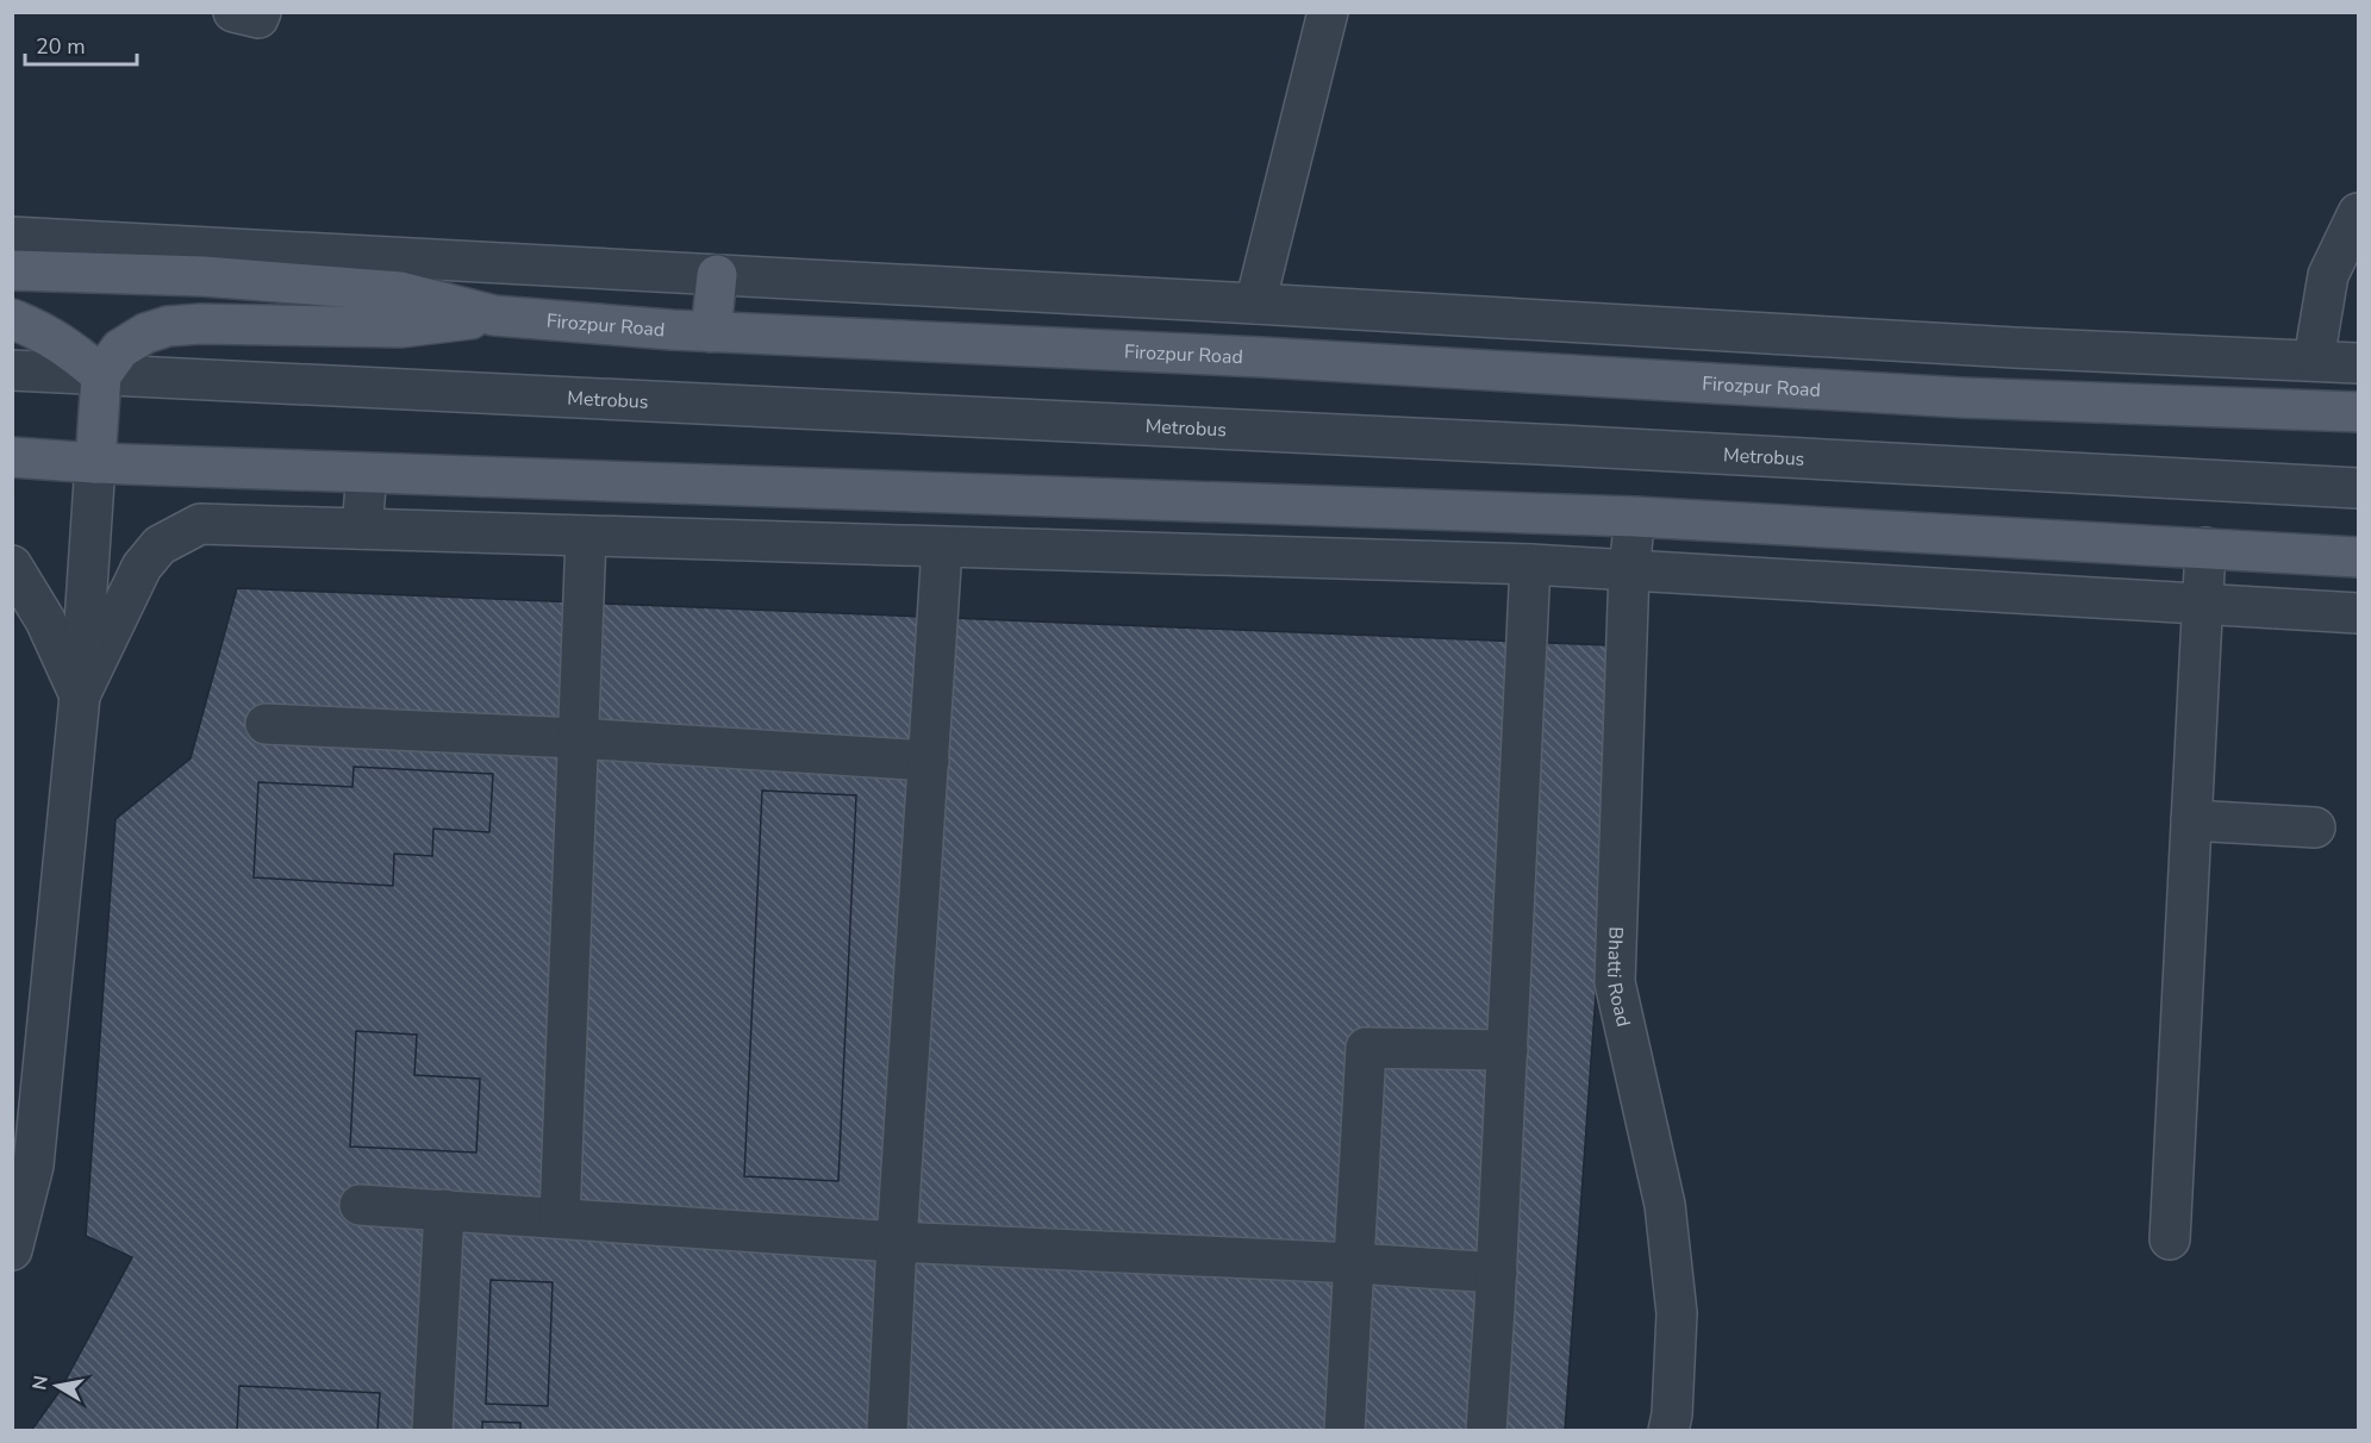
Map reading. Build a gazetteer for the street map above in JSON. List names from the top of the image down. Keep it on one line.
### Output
{"streets":{"main road":["Firozpur Road"],"street":["Metrobus","Bhatti Road"]},"scale_bar":"20 m","north":"left"}
